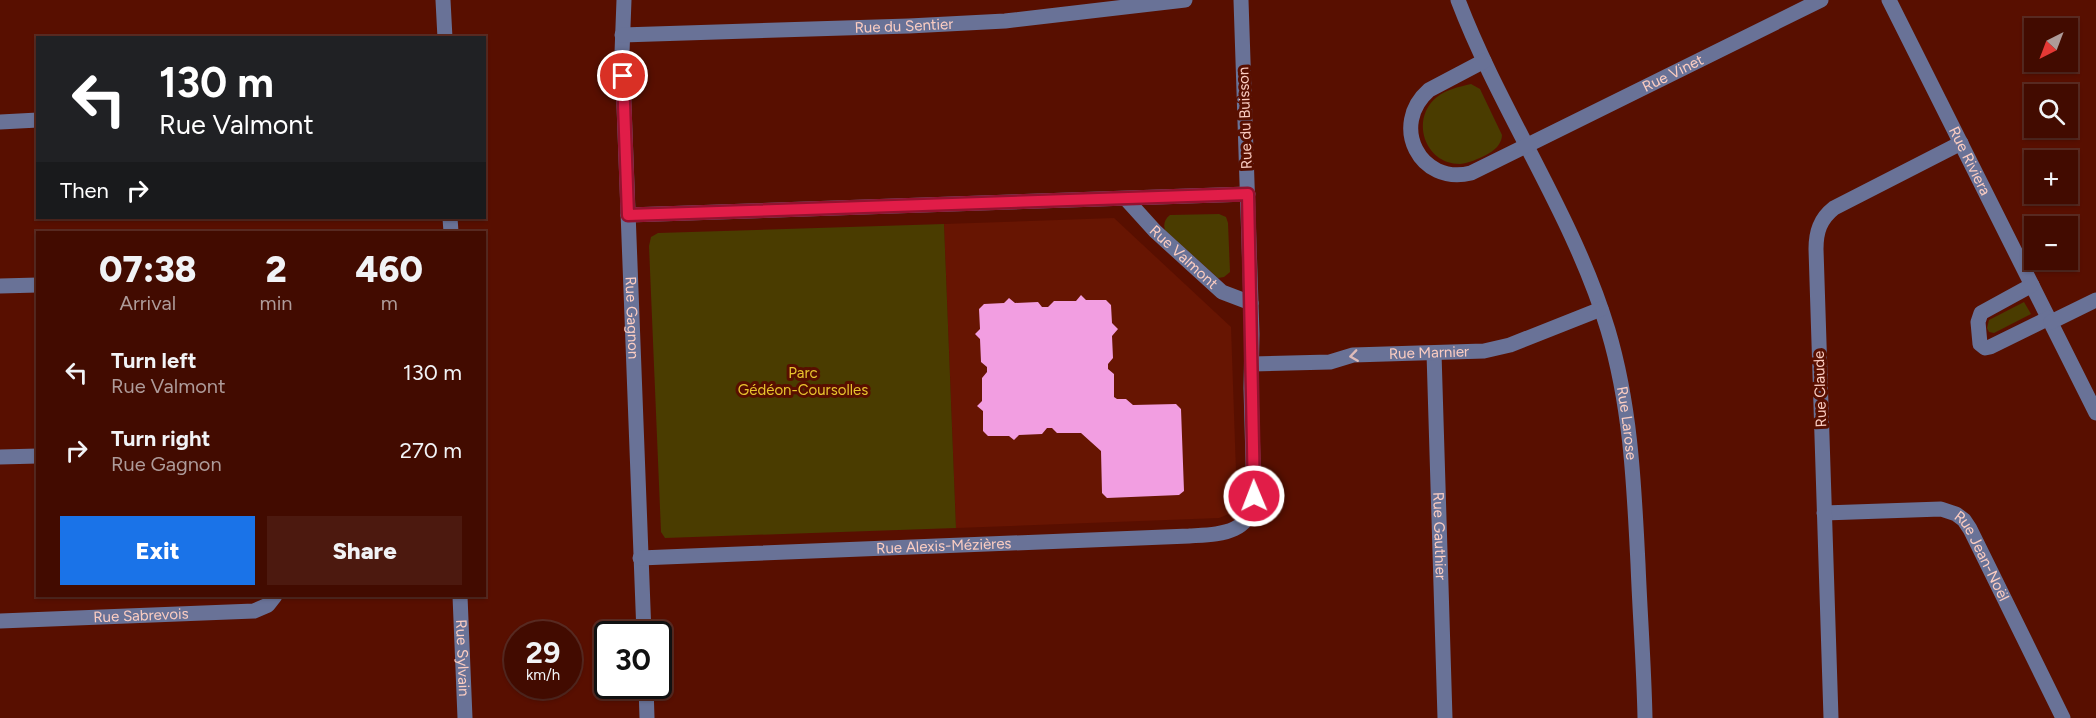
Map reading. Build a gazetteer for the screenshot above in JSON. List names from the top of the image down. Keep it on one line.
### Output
{"streets":{"street":["Rue du Sentier","Rue Vinet","Rue du Buisson","Rue Riviera","Rue Valmont","Rue Gagnon","Rue Marnier","Rue Claude","Rue Larose","Rue Gauthier","Rue Alexis-Mézières","Rue Jean-Noël","Rue Sabrevois","Rue Sylvain"]},"crossings":[["Rue du Sentier","Rue Gagnon"],["Rue Vinet","Rue Larose"],["Rue du Buisson","Rue Valmont"],["Rue du Buisson","Rue Marnier"],["Rue du Buisson","Rue Alexis-Mézières"],["Rue Riviera","Rue Claude"],["Rue Gagnon","Rue Alexis-Mézières"],["Rue Marnier","Rue Larose"],["Rue Marnier","Rue Gauthier"],["Rue Claude","Rue Jean-Noël"]],"one_way":["Rue Marnier"],"parks":["Parc Gédéon-Coursolles"],"north":"bottom left","page":{"map_buttons":["+","−"],"turn":["130 m","Rue Valmont"],"then":"Then","eta":["07:38","Arrival","2","min","460","m"],"list":[{"name":"Turn left","note":"Rue Valmont","value":"130 m"},{"name":"Turn right","note":"Rue Gagnon","value":"270 m"}],"buttons":["Exit","Share"],"speed":"29 km/h","limit":"30"}}
